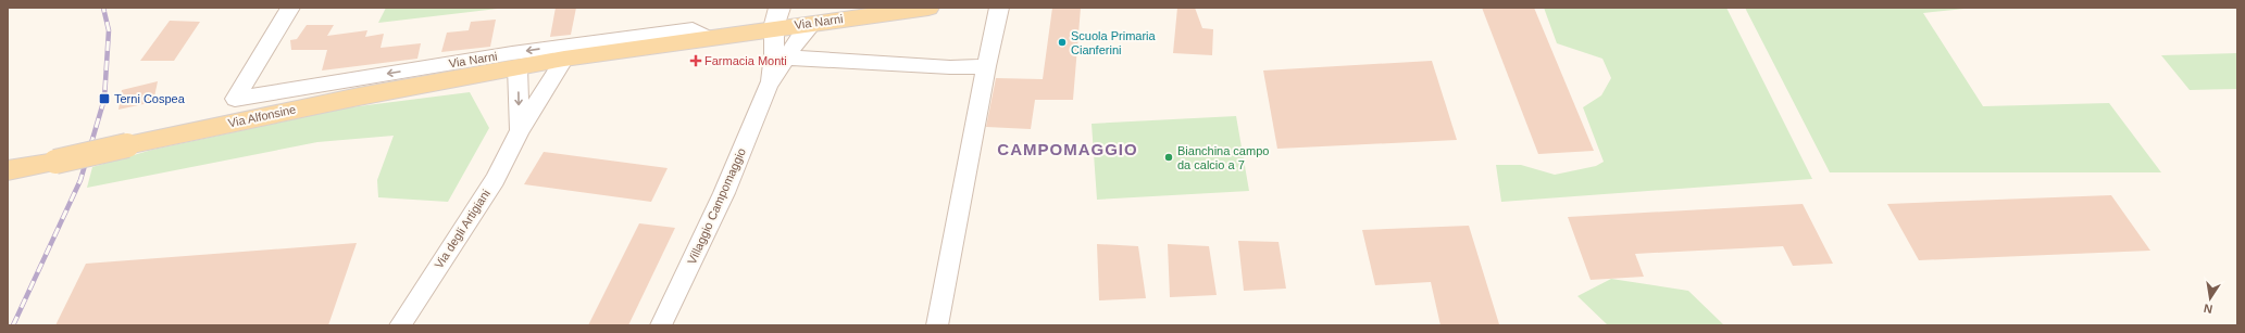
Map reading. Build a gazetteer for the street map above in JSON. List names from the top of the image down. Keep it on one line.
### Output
{"streets":{"main road":["Via Narni","Via Alfonsine"],"street":["Villaggio Campomaggio","Via degli Artigiani"]},"crossings":[["Via Narni","Via Alfonsine"],["Via Narni","Villaggio Campomaggio"],["Via Narni","Via degli Artigiani"],["Via Alfonsine","Via degli Artigiani"]],"districts":["CAMPOMAGGIO"],"places":{"other":["Scuola Primaria Cianferini","Bianchina campo da calcio a 7"],"health":["Farmacia Monti"],"transit":["Terni Cospea"]},"north":"bottom"}
